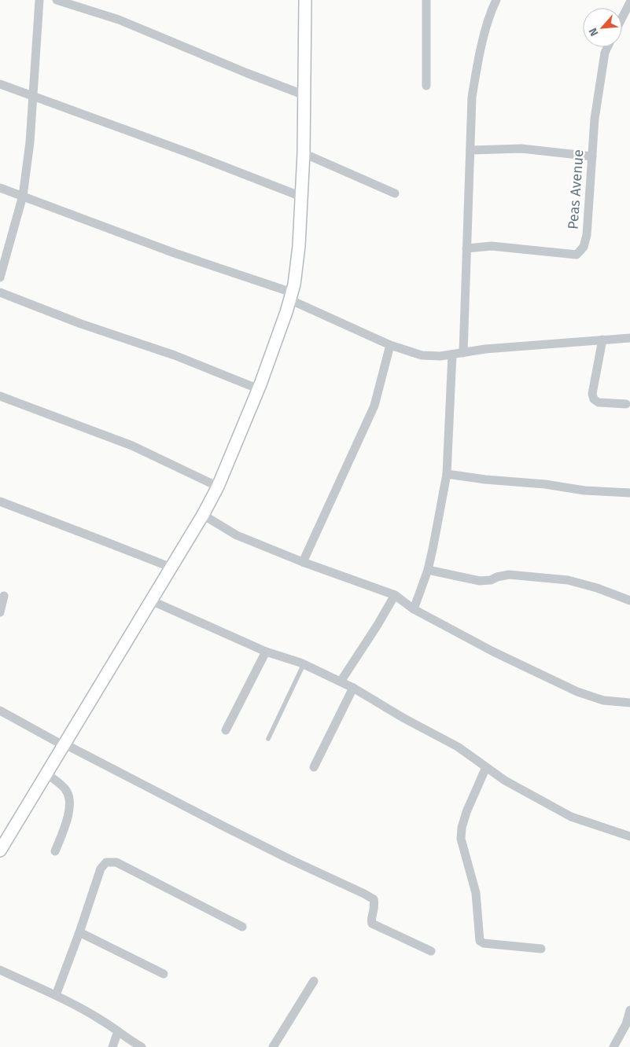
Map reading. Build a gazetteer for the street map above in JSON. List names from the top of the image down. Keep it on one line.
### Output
{"streets":{"street":["Peas Avenue"]},"north":"bottom left"}
